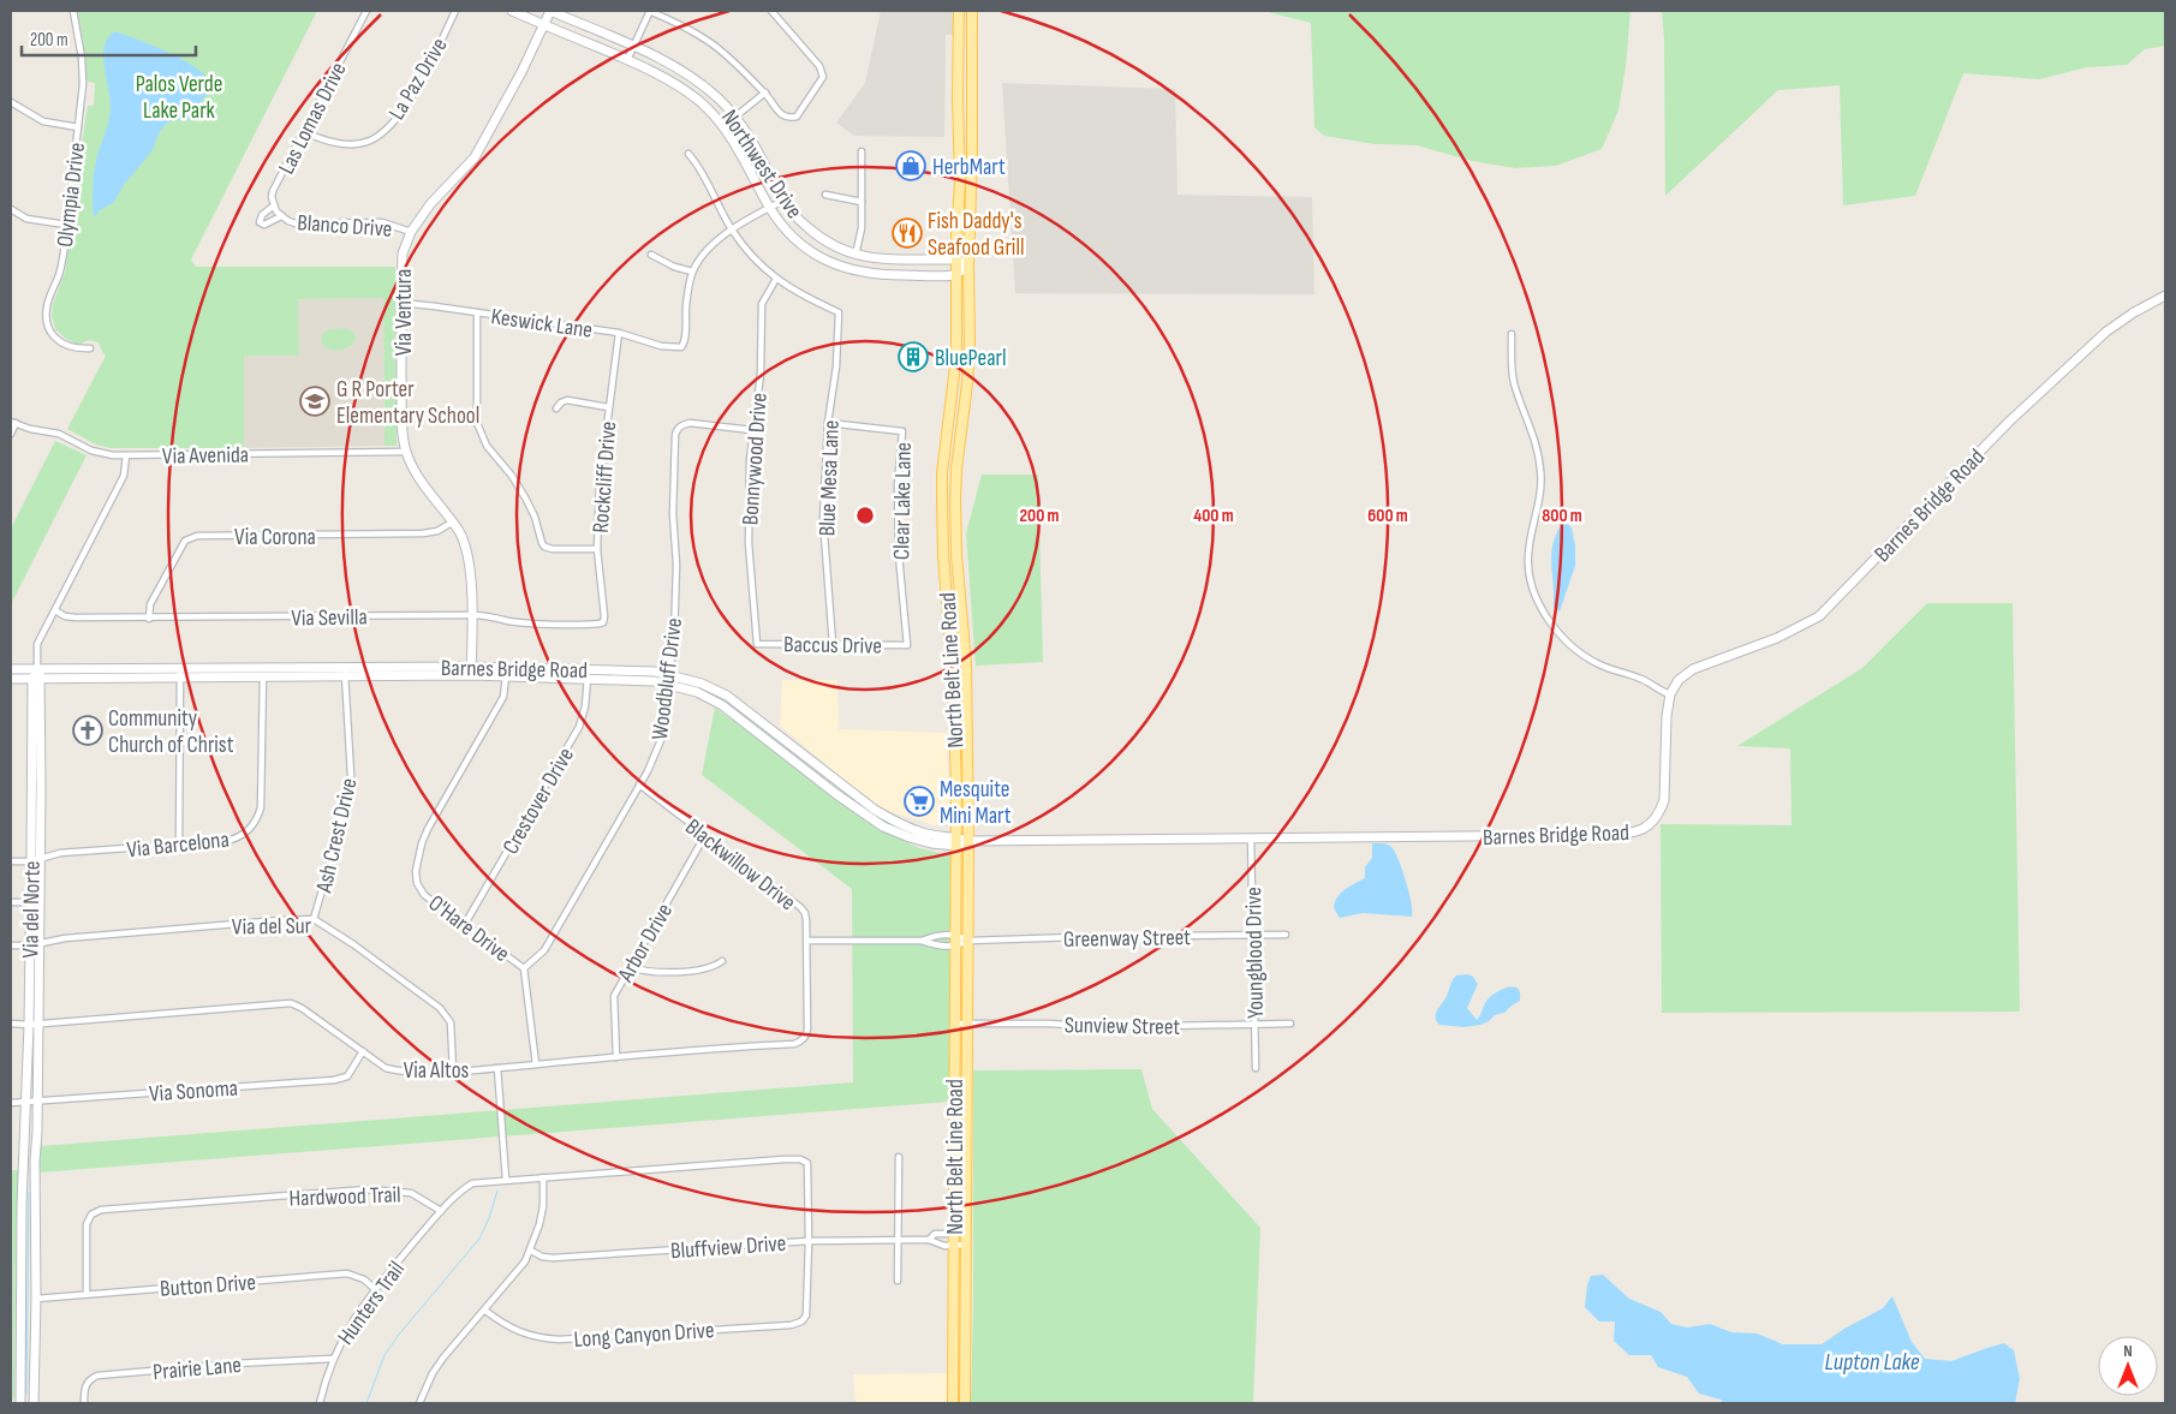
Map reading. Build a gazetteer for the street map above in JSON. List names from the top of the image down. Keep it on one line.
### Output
{"streets":{"main road":["North Belt Line Road"],"street":["La Paz Drive","Las Lomas Drive","Northwest Drive","Olympia Drive","Blanco Drive","Via Ventura","Keswick Lane","Via Avenida","Bonnywood Drive","Rockcliff Drive","Blue Mesa Lane","Clear Lake Lane","Barnes Bridge Road","Via Corona","Via Sevilla","Baccus Drive","Woodbluff Drive","Crestover Drive","Ash Crest Drive","Via Barcelona","Blackwillow Drive","Via del Norte","Via del Sur","O'Hare Drive","Greenway Street","Arbor Drive","Youngblood Drive","Sunview Street","Via Altos","Via Sonoma","Hardwood Trail","Bluffview Drive","Button Drive","Hunters Trail","Long Canyon Drive","Prairie Lane"]},"crossings":[["La Paz Drive","Las Lomas Drive"],["Las Lomas Drive","Blanco Drive"],["Northwest Drive","Via Ventura"],["Northwest Drive","North Belt Line Road"],["Blanco Drive","Via Ventura"],["Via Ventura","Keswick Lane"],["Via Ventura","Via Avenida"],["Via Ventura","Barnes Bridge Road"],["Via Ventura","Via Corona"],["Via Ventura","Via Sevilla"],["Keswick Lane","Rockcliff Drive"],["Via Avenida","Via del Norte"],["Bonnywood Drive","Blue Mesa Lane"],["Bonnywood Drive","Baccus Drive"],["Bonnywood Drive","Woodbluff Drive"],["Rockcliff Drive","Via Sevilla"],["Blue Mesa Lane","Clear Lake Lane"],["Blue Mesa Lane","Baccus Drive"],["Clear Lake Lane","Baccus Drive"],["Barnes Bridge Road","North Belt Line Road"],["Barnes Bridge Road","Woodbluff Drive"],["Barnes Bridge Road","Crestover Drive"],["Barnes Bridge Road","Ash Crest Drive"],["Barnes Bridge Road","Via Barcelona"],["Barnes Bridge Road","Via del Norte"],["Barnes Bridge Road","O'Hare Drive"],["Barnes Bridge Road","Youngblood Drive"],["Via Corona","Via Sevilla"],["Via Sevilla","Via del Norte"],["North Belt Line Road","Greenway Street"],["North Belt Line Road","Sunview Street"],["North Belt Line Road","Bluffview Drive"],["Woodbluff Drive","Blackwillow Drive"],["Woodbluff Drive","O'Hare Drive"],["Crestover Drive","O'Hare Drive"],["Ash Crest Drive","Via del Sur"],["Via Barcelona","Via del Norte"],["Blackwillow Drive","Arbor Drive"],["Blackwillow Drive","Via Altos"],["Via del Norte","Via del Sur"],["Via del Norte","Via Altos"],["Via del Norte","Via Sonoma"],["Via del Norte","Button Drive"],["Via del Sur","Via Altos"],["O'Hare Drive","Via Altos"],["Greenway Street","Youngblood Drive"],["Arbor Drive","Via Altos"],["Youngblood Drive","Sunview Street"],["Via Altos","Via Sonoma"],["Hardwood Trail","Button Drive"],["Hardwood Trail","Hunters Trail"],["Bluffview Drive","Long Canyon Drive"],["Button Drive","Hunters Trail"],["Hunters Trail","Prairie Lane"]],"water":["Lupton Lake"],"parks":["Palos Verde Lake Park"],"places":{"shop":["HerbMart"],"restaurant":["Fish Daddy's Seafood Grill"],"building":["BluePearl"],"school or university":["G R Porter Elementary School"],"church":["Community Church of Christ"],"supermarket":["Mesquite Mini Mart"]},"scale_bar":"200 m","north":"top","rings":["200 m","400 m","600 m","800 m"]}
